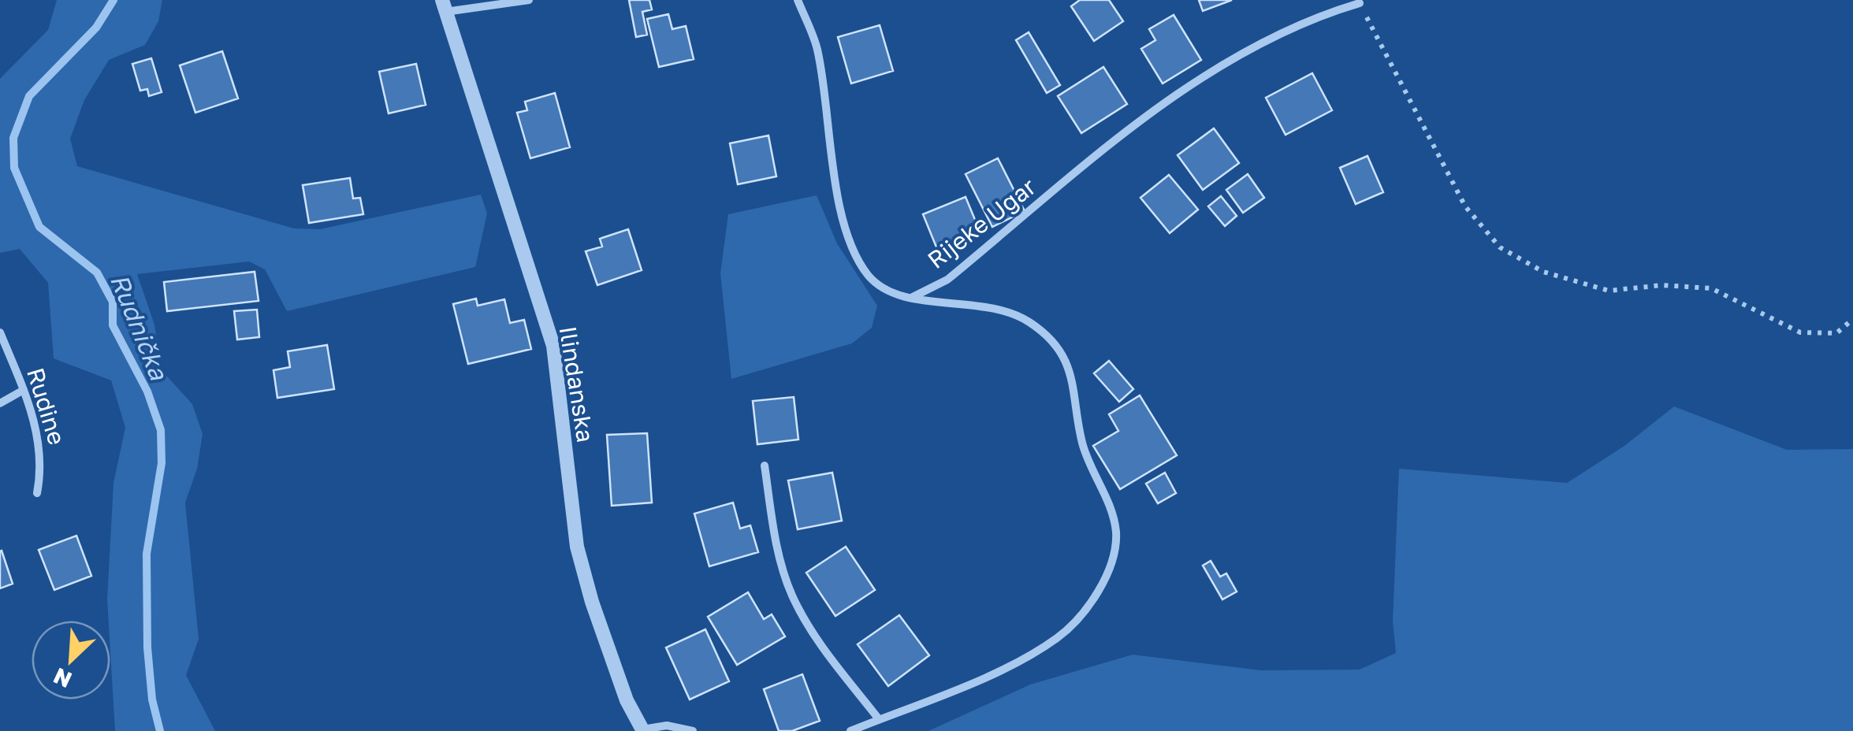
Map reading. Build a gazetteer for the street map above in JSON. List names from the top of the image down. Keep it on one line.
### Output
{"streets":{"street":["Rijeke Ugar","Ilindanska","Rudine"]},"water":["Rudnička"],"north":"bottom left"}
